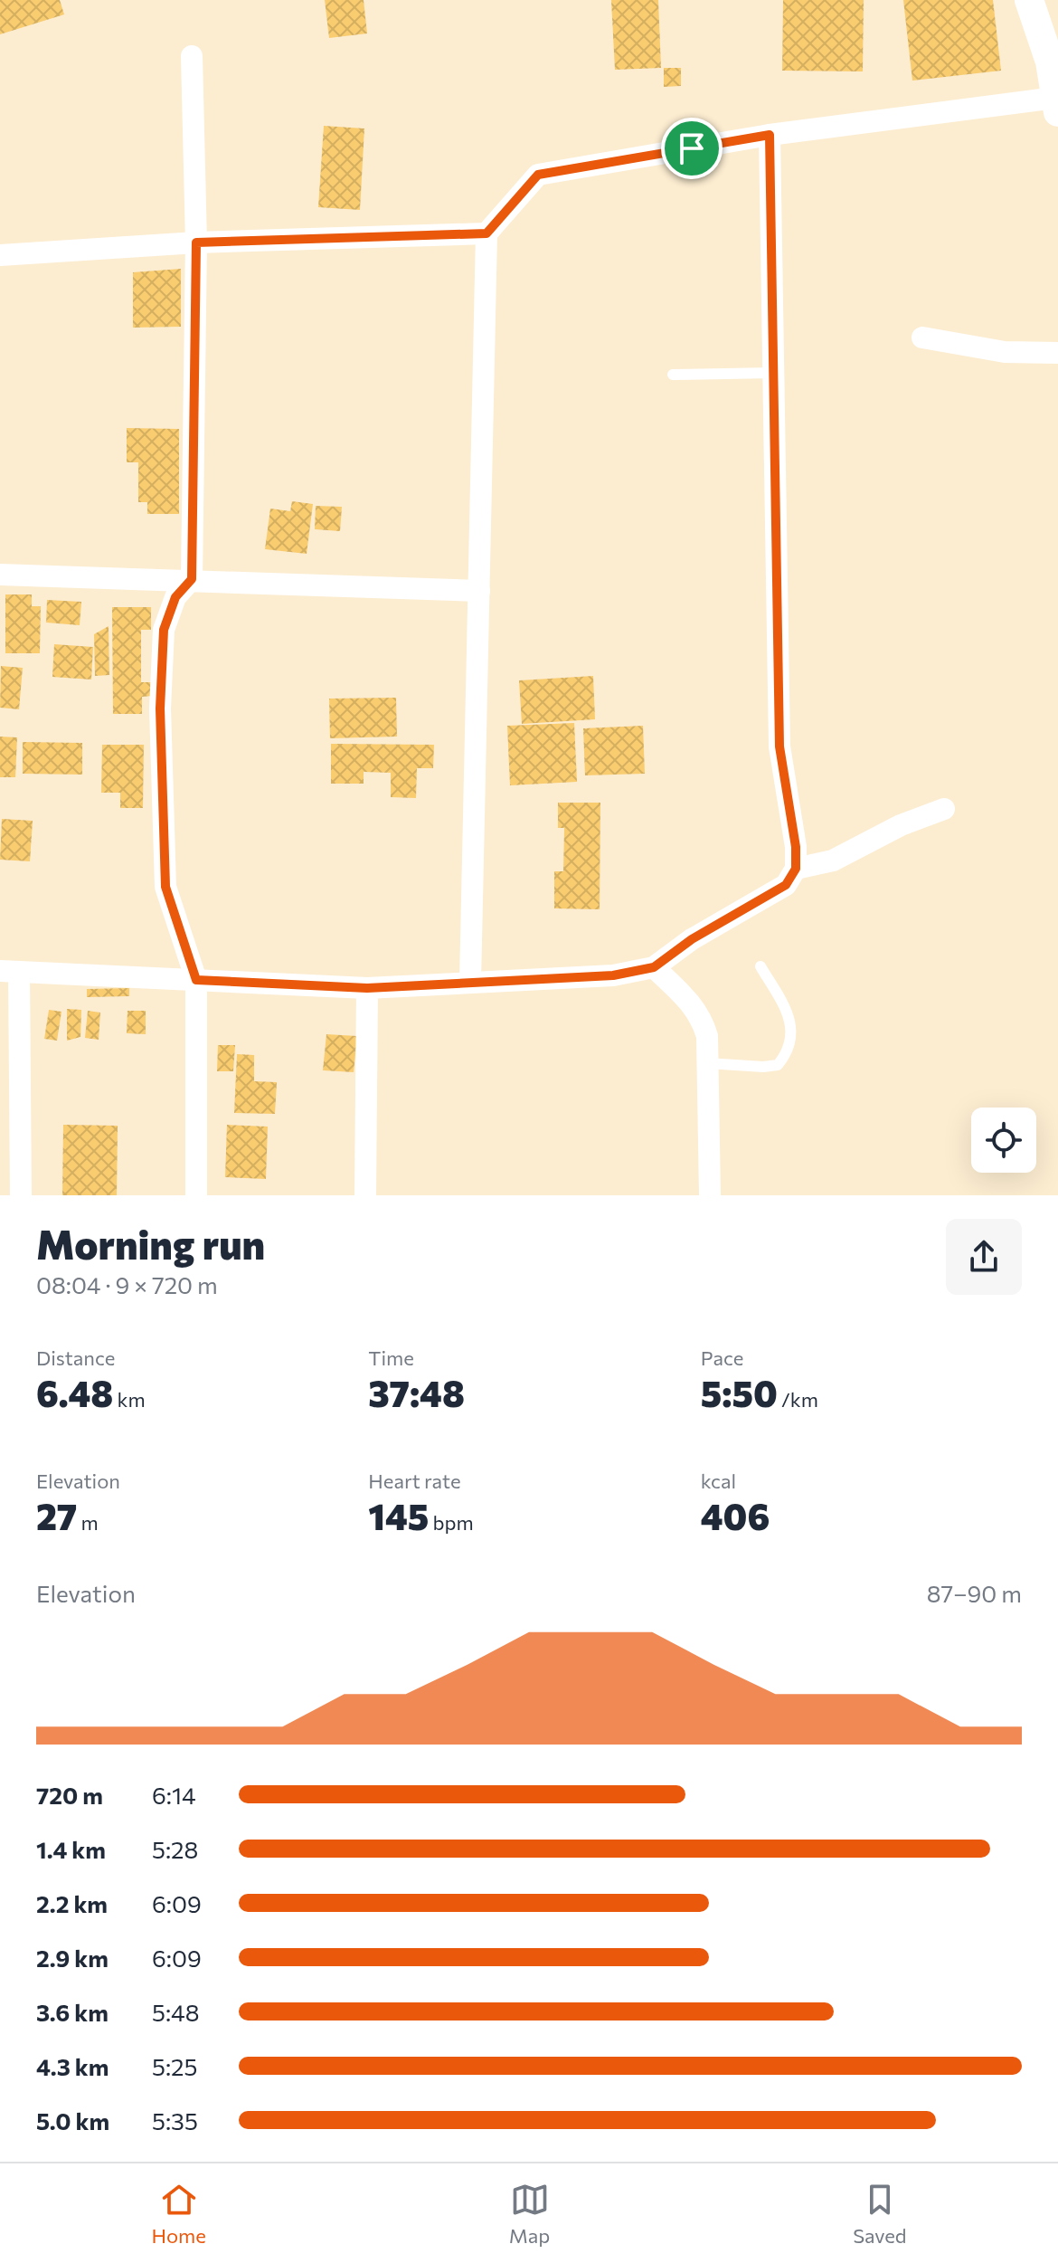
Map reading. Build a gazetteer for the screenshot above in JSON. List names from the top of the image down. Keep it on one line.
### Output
{"page":{"heading":["Morning run","08:04 · 9 × 720 m"],"stats":[["Distance","6.48 km"],["Time","37:48"],["Pace","5:50 /km"],["Elevation","27 m"],["Heart rate","145 bpm"],["kcal","406"]],"chart":["Elevation","87–90 m"],"list":[{"name":"720 m","note":"6:14"},{"name":"1.4 km","note":"5:28"},{"name":"2.2 km","note":"6:09"},{"name":"2.9 km","note":"6:09"},{"name":"3.6 km","note":"5:48"},{"name":"4.3 km","note":"5:25"},{"name":"5.0 km","note":"5:35"}],"tabs":["Home","Map","Saved"]}}
